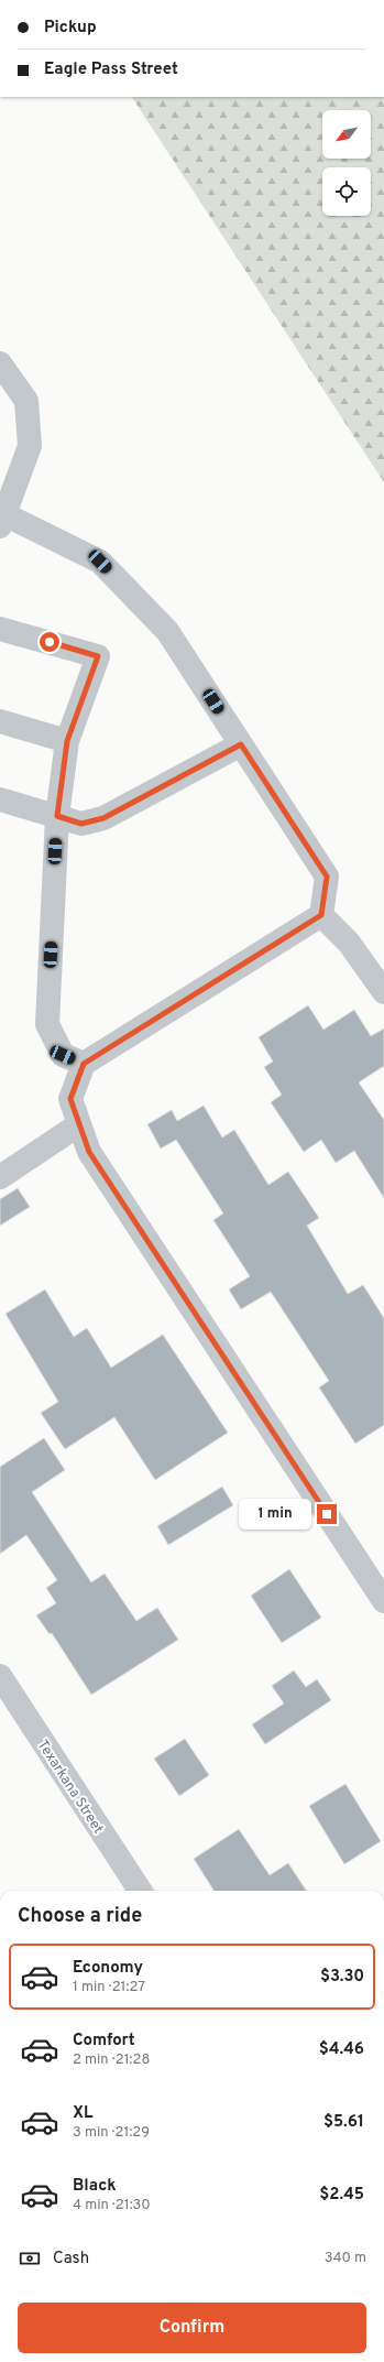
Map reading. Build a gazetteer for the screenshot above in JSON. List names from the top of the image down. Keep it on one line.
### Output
{"streets":{"street":["Texarkana Street"]},"north":"bottom left","page":{"banner":["Pickup","Eagle Pass Street"],"bubble":"1 min","heading":"Choose a ride","list":[{"name":"Economy","note":"1 min · 21:27","value":"$3.30"},{"name":"Comfort","note":"2 min · 21:28","value":"$4.46"},{"name":"XL","note":"3 min · 21:29","value":"$5.61"},{"name":"Black","note":"4 min · 21:30","value":"$2.45"}],"pay":["Cash","340 m"],"buttons":"Confirm"}}
